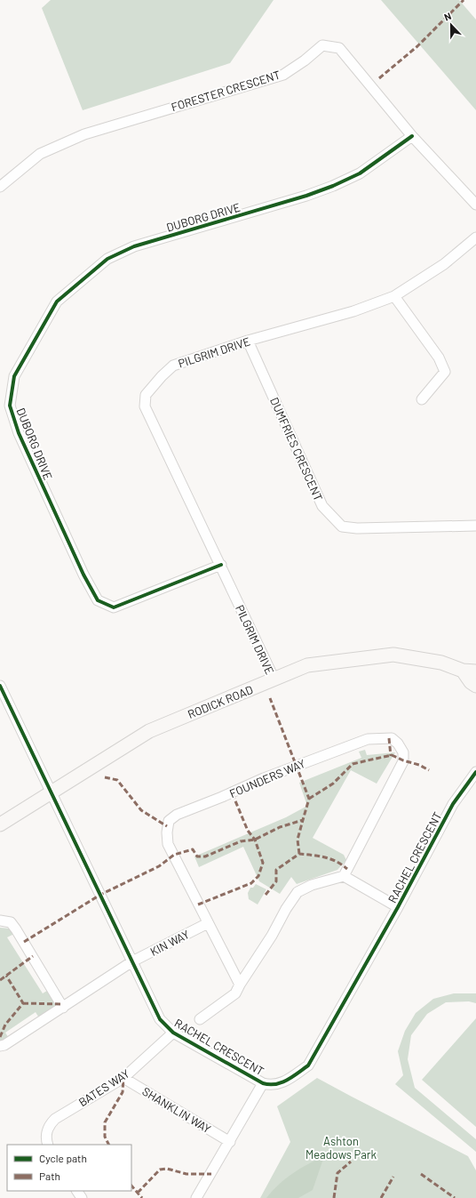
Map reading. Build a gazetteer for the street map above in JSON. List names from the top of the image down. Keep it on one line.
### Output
{"streets":{"main road":["RODICK ROAD"],"street":["FORESTER CRESCENT","DUBORG DRIVE","PILGRIM DRIVE","DUMFRIES CRESCENT","FOUNDERS WAY","RACHEL CRESCENT","KIN WAY","BATES WAY","SHANKLIN WAY"]},"crossings":[["FORESTER CRESCENT","DUBORG DRIVE"],["DUBORG DRIVE","PILGRIM DRIVE"],["PILGRIM DRIVE","DUMFRIES CRESCENT"],["PILGRIM DRIVE","RODICK ROAD"],["RODICK ROAD","RACHEL CRESCENT"],["FOUNDERS WAY","KIN WAY"],["RACHEL CRESCENT","KIN WAY"],["RACHEL CRESCENT","BATES WAY"],["BATES WAY","SHANKLIN WAY"]],"parks":["Ashton Meadows Park"],"legend":["Cycle path","Path"],"north":"top"}
